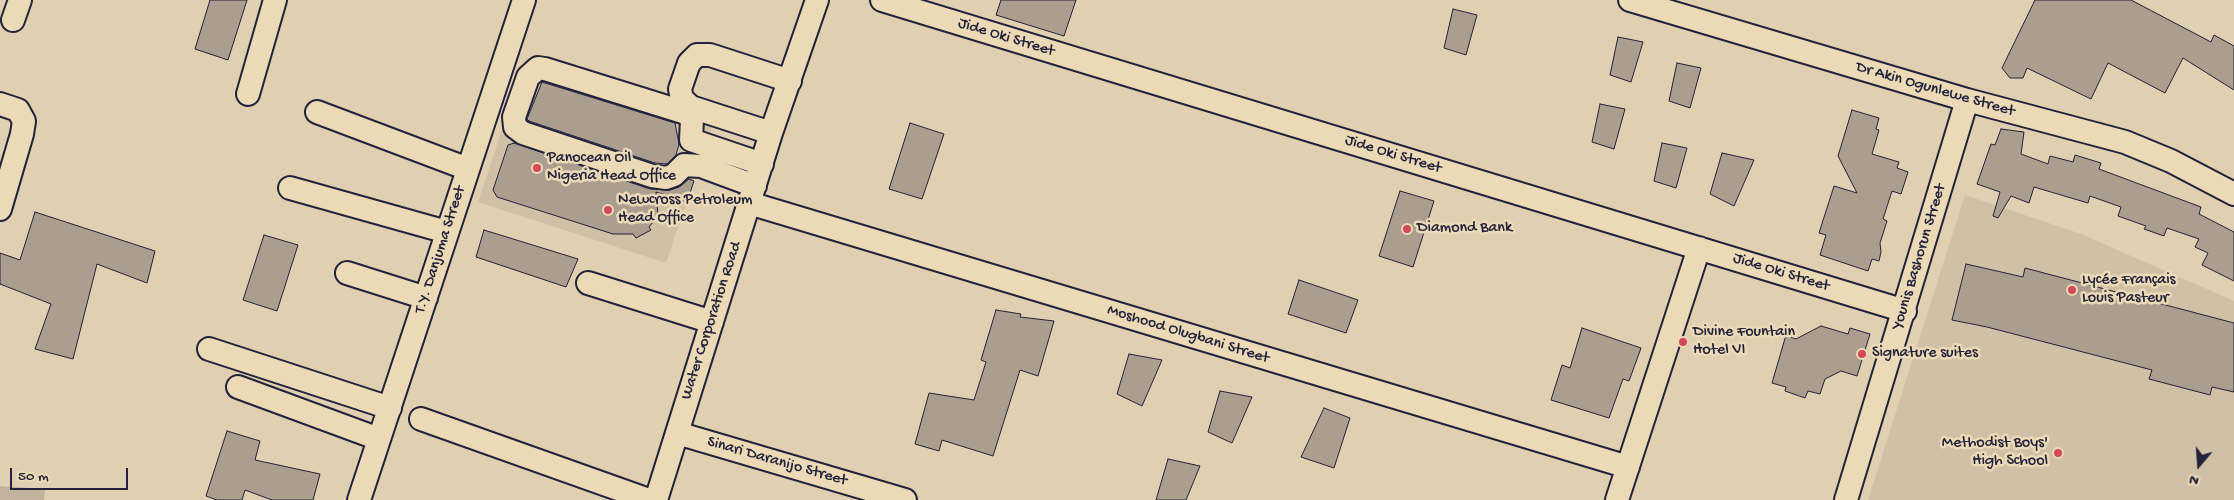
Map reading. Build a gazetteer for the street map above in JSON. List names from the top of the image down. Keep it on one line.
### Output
{"streets":{"street":["Jide Oki Street","Dr Akin Ogunlewe Street","T.Y. Danjuma Street","Younis Bashorun Street","Water Corporation Road","Moshood Olugbani Street","Sinari Daranijo Street"]},"crossings":[["Jide Oki Street","Younis Bashorun Street"],["Dr Akin Ogunlewe Street","Younis Bashorun Street"],["Water Corporation Road","Moshood Olugbani Street"],["Water Corporation Road","Sinari Daranijo Street"]],"places":["Panocean Oil Nigeria Head Office","Newcross Petroleum Head Office","Diamond Bank","Lycée Français Louis Pasteur","Divine Fountain Hotel VI","Signature suites","Methodist Boys' High School"],"scale_bar":"50 m","north":"bottom"}
